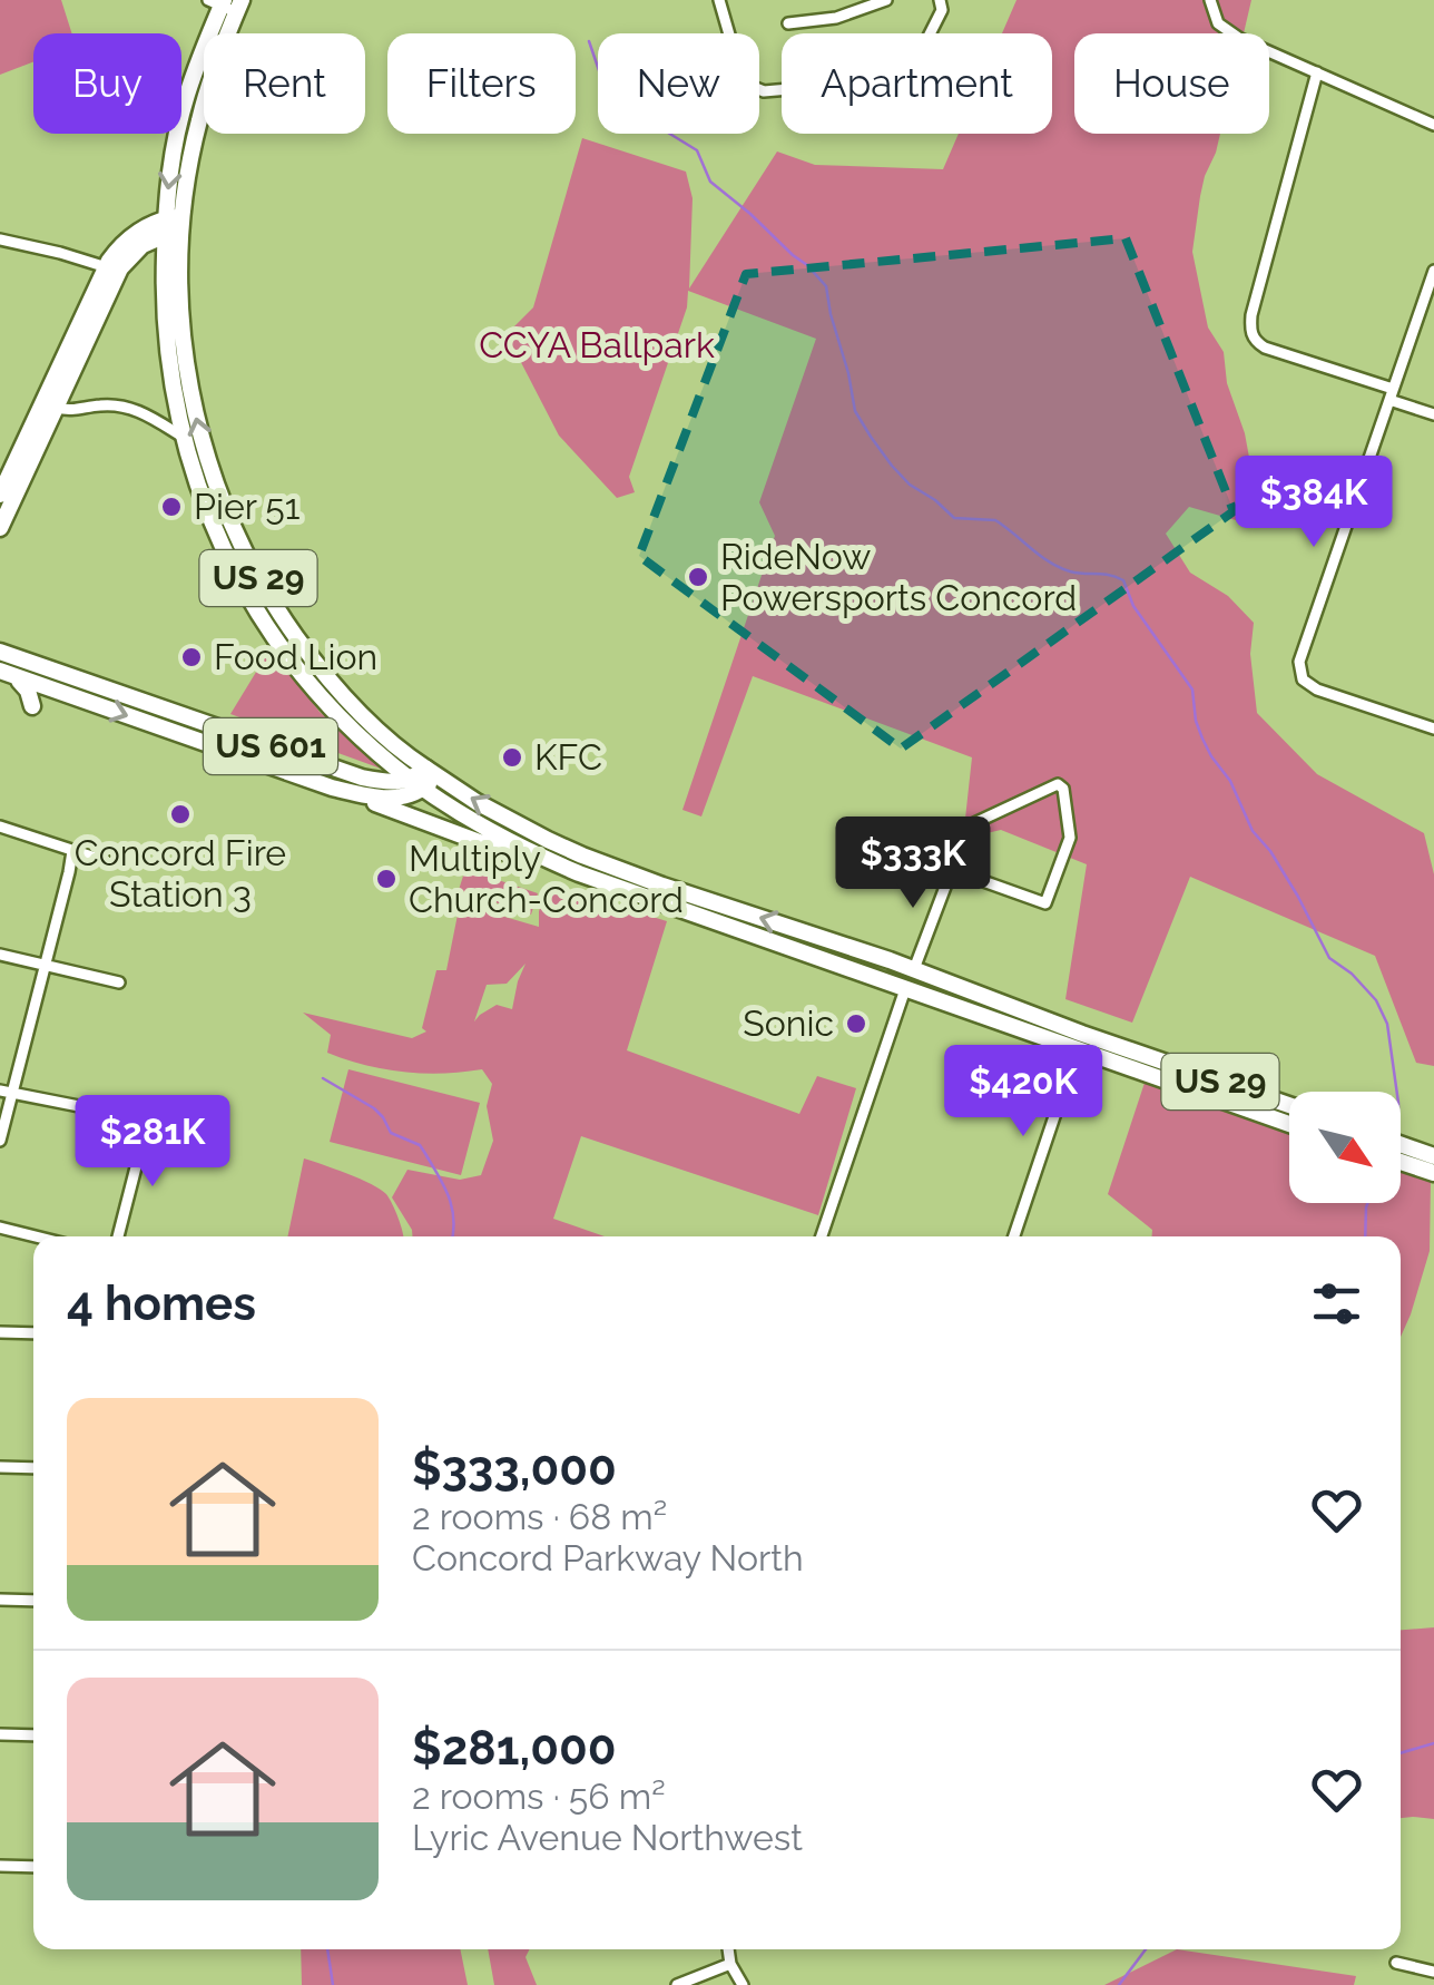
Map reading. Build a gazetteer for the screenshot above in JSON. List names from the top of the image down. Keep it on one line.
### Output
{"streets":{"main road":["US 29","US 601"]},"crossings":[["US 29","US 601"]],"parks":["CCYA Ballpark"],"places":["Pier 51","RideNow Powersports Concord","Food Lion","KFC","Concord Fire Station 3","Multiply Church-Concord","Sonic"],"north":"bottom right","page":{"chip":["Buy","Rent","Filters","New","Apartment","House"],"price":["$384K","$333K","$420K","$281K"],"heading":"4 homes","list":[{"name":"$333,000","note":"2 rooms · 68 m² · Concord Parkway North"},{"name":"$281,000","note":"2 rooms · 56 m² · Lyric Avenue Northwest"}]}}
